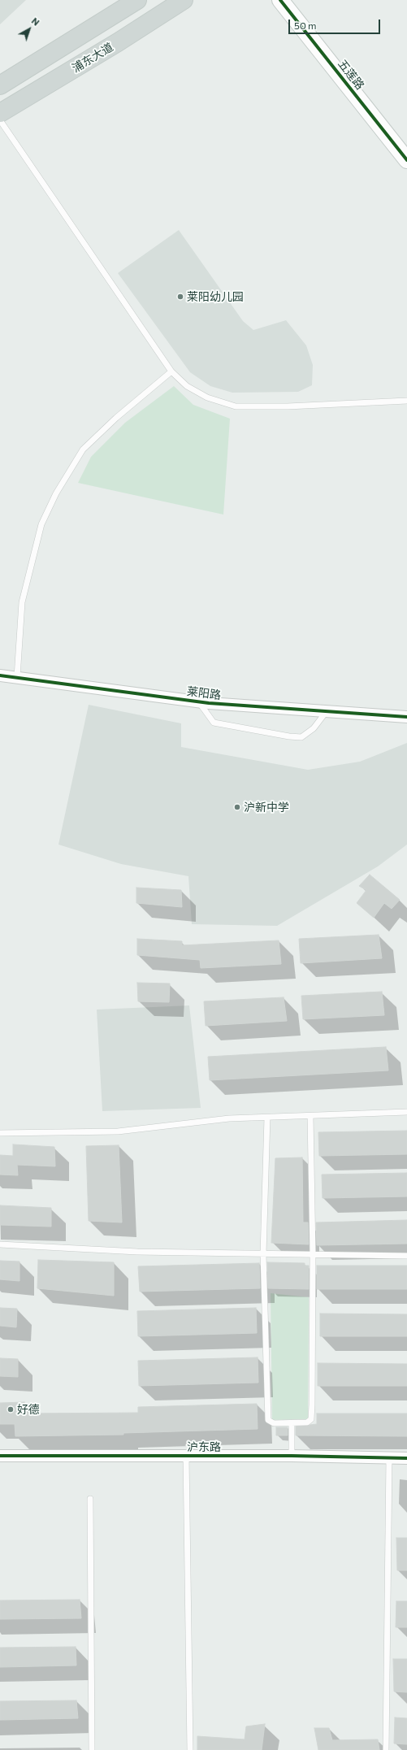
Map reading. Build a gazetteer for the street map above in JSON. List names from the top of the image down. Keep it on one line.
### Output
{"streets":{"main road":["浦东大道"],"street":["五莲路","莱阳路","沪东路"]},"places":["莱阳幼儿园","沪新中学","好德"],"scale_bar":"50 m","north":"top right"}
